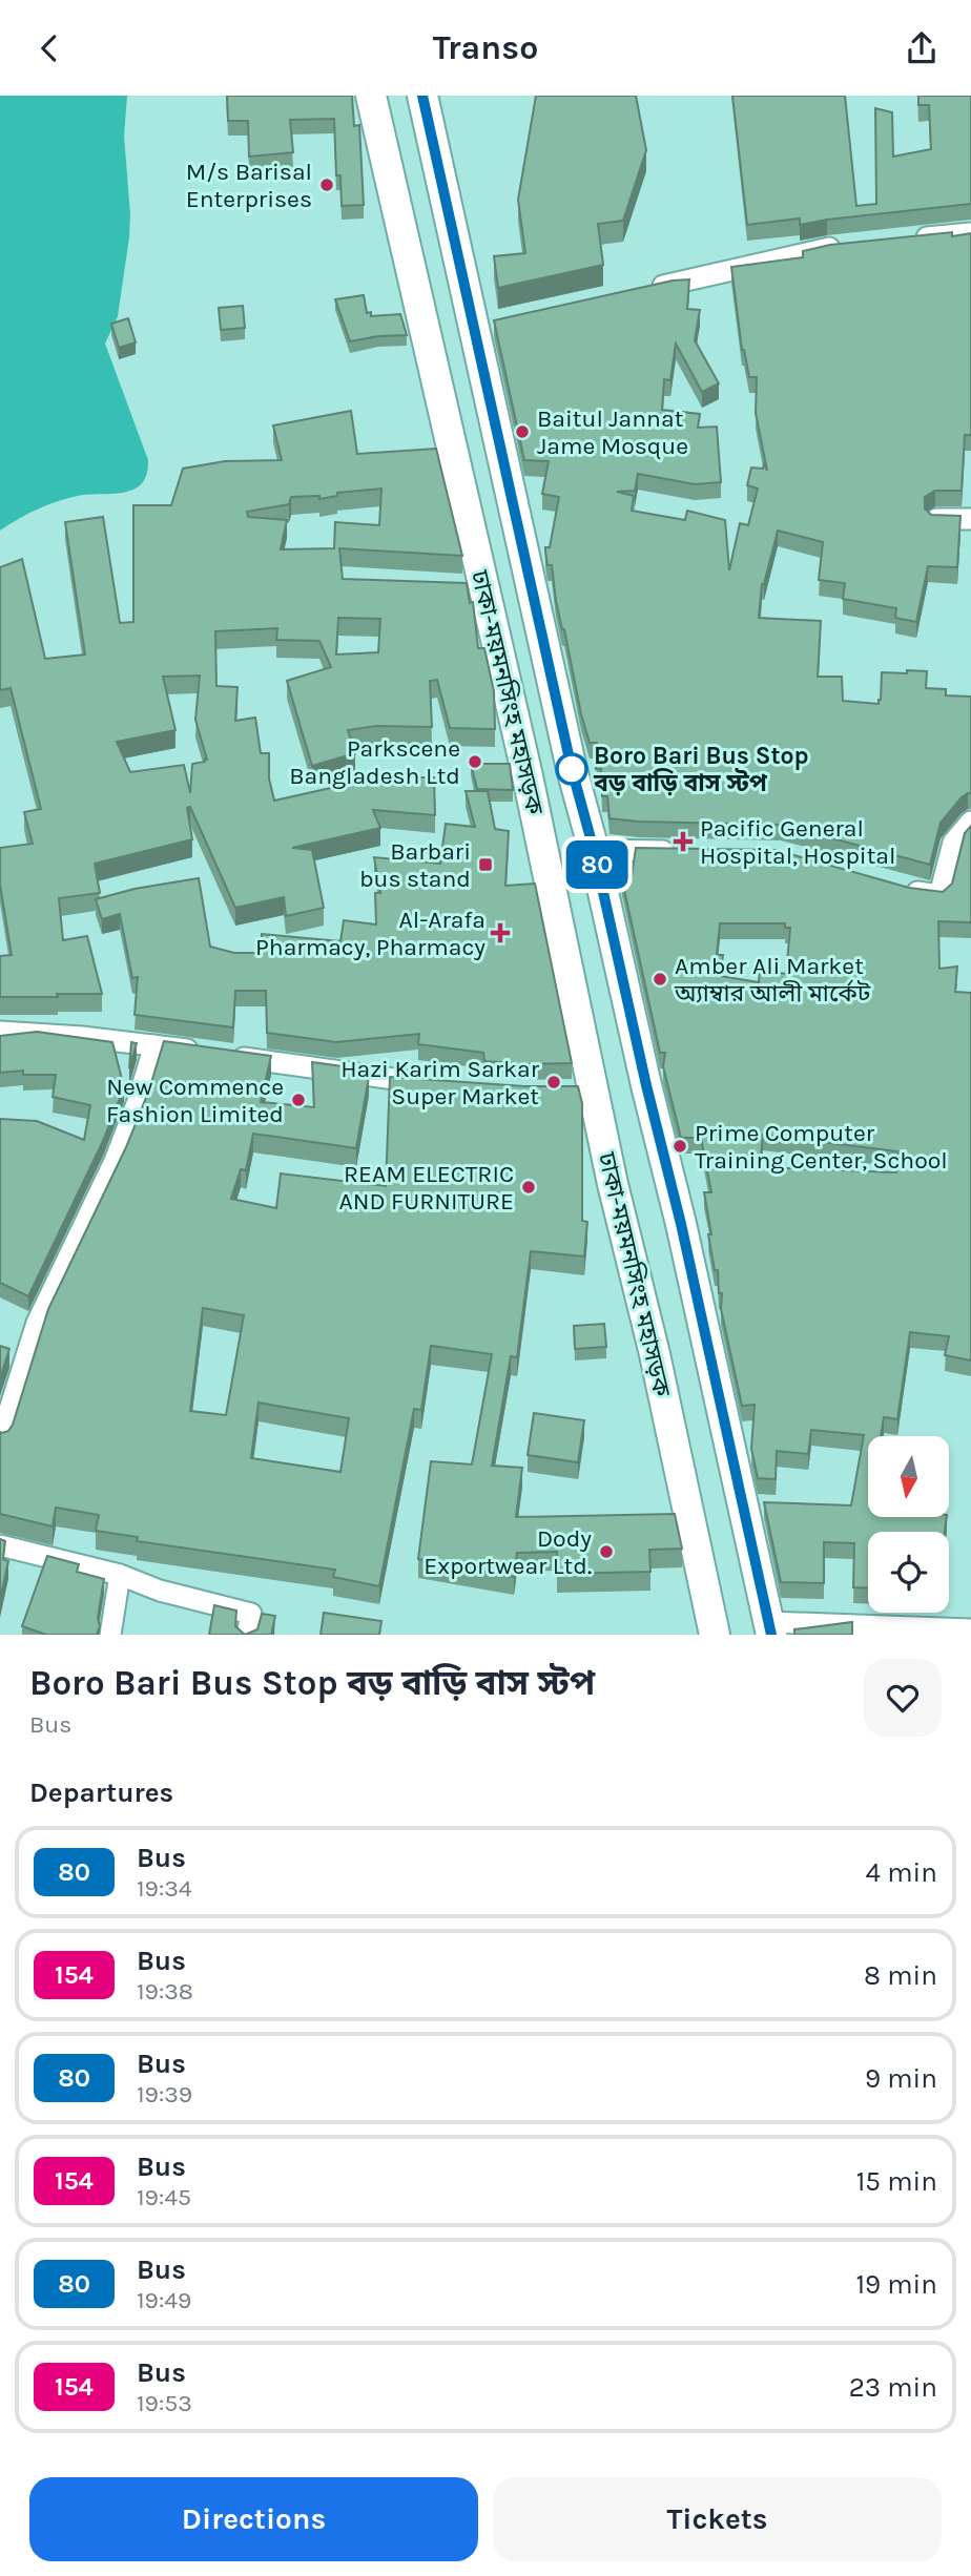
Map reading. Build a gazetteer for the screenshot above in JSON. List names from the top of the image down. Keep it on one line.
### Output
{"streets":{"highway":["ঢাকা-ময়মনসিংহ মহাসড়ক"]},"places":{"other":["M/s Barisal Enterprises","Baitul Jannat Jame Mosque","Parkscene Bangladesh Ltd","Boro Bari Bus Stop বড় বাড়ি বাস স্টপ","Amber Ali Market অ্যাম্বার আলী মার্কেট","Hazi Karim Sarkar Super Market","New Commence Fashion Limited","Prime Computer Training Center, School","REAM ELECTRIC AND FURNITURE","Dody Exportwear Ltd."],"health":["Pacific General Hospital, Hospital","Al-Arafa Pharmacy, Pharmacy"],"transit":["Barbari bus stand"]},"lines":["bus line 80"],"north":"bottom","page":{"header":"Transo","on_map":"80","heading":[["Boro Bari Bus Stop বড় বাড়ি বাস স্টপ","Bus"],"Departures"],"list":[{"mark":"80","name":"Bus","note":"19:34","value":"4 min"},{"mark":"154","name":"Bus","note":"19:38","value":"8 min"},{"mark":"80","name":"Bus","note":"19:39","value":"9 min"},{"mark":"154","name":"Bus","note":"19:45","value":"15 min"},{"mark":"80","name":"Bus","note":"19:49","value":"19 min"},{"mark":"154","name":"Bus","note":"19:53","value":"23 min"}],"buttons":["Directions","Tickets"]}}
